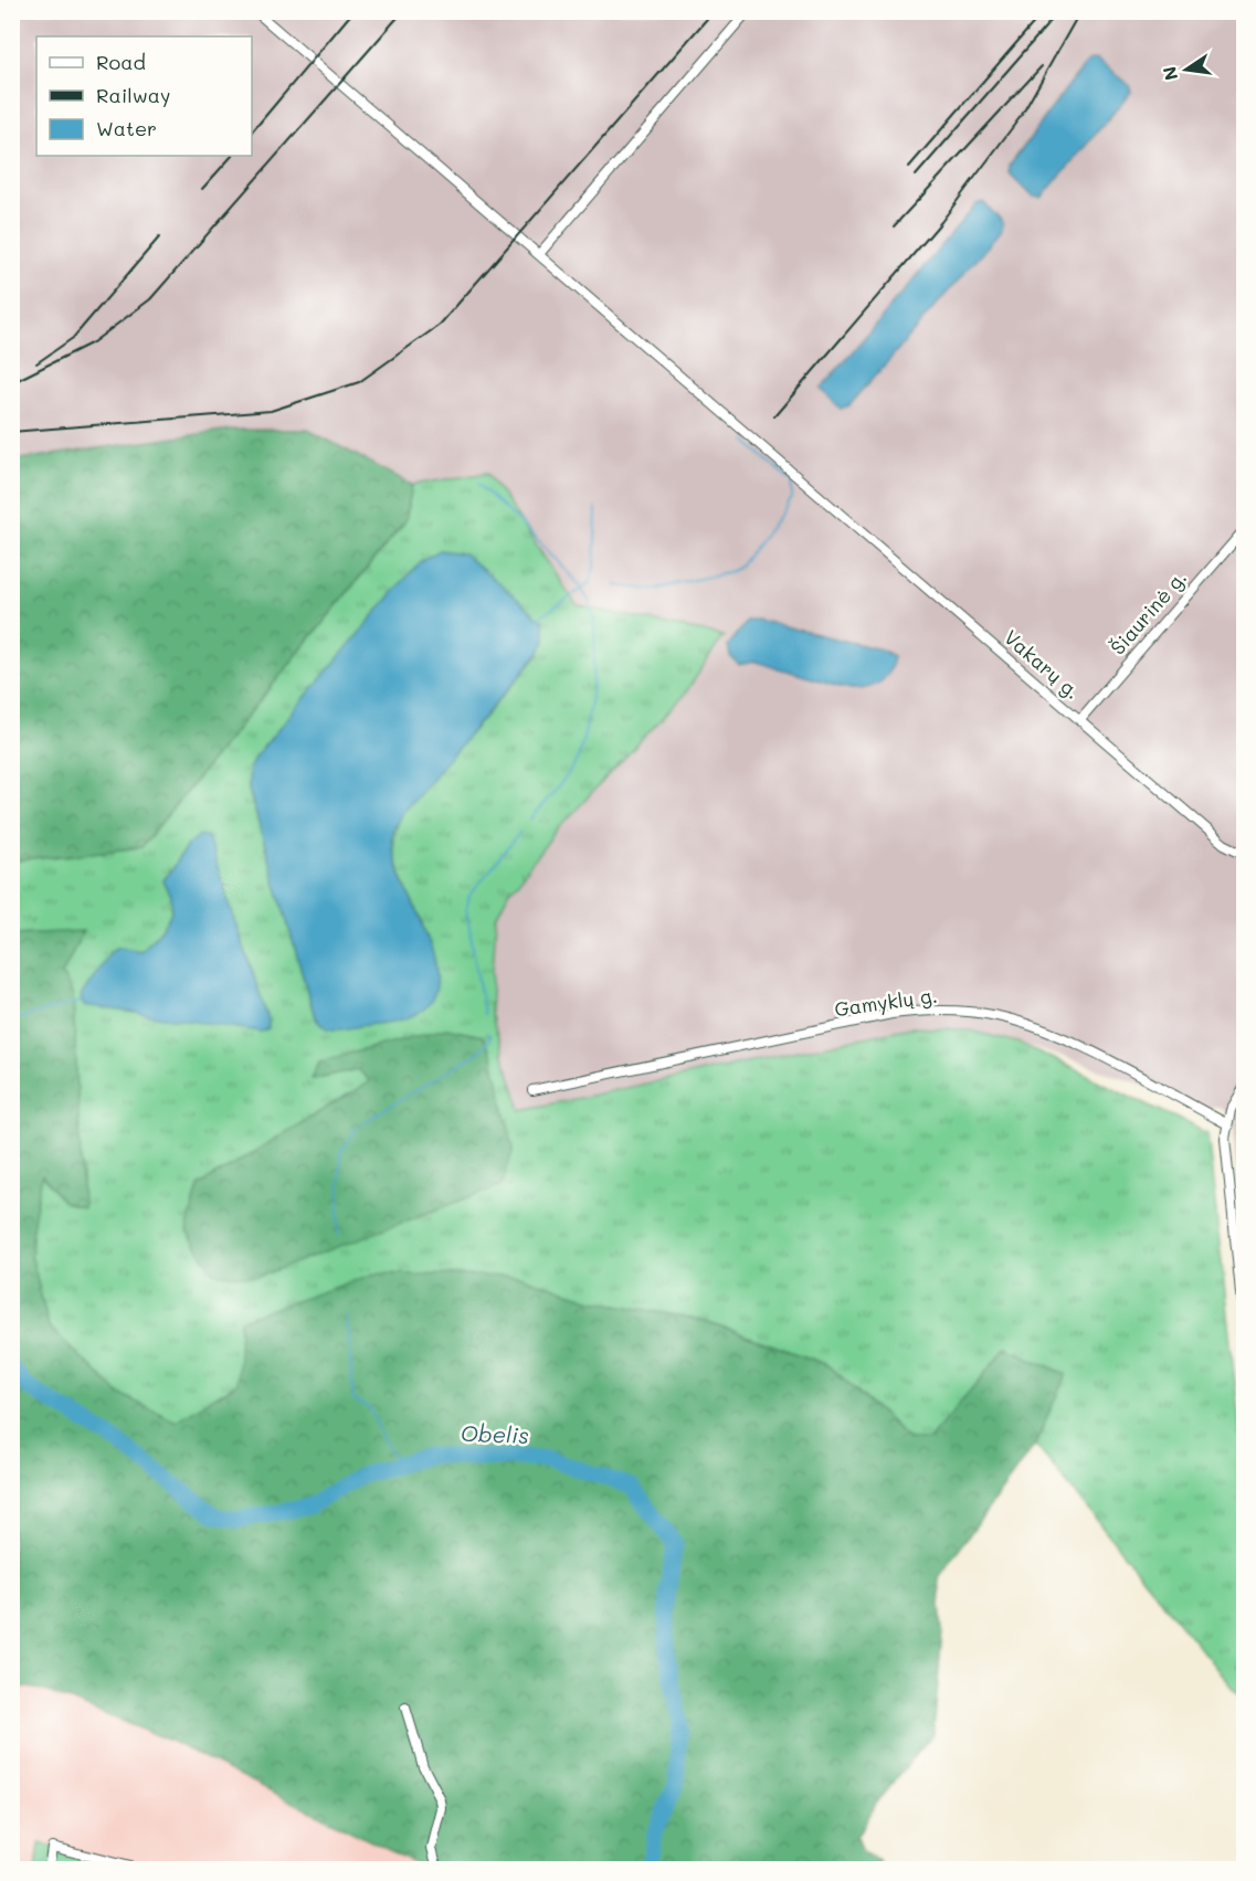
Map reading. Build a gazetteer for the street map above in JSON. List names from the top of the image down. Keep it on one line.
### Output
{"streets":{"street":["Šiaurinė g.","Vakarų g.","Gamyklų g."]},"crossings":[["Šiaurinė g.","Vakarų g."]],"water":["Obelis"],"legend":["Road","Railway","Water"],"north":"left"}
